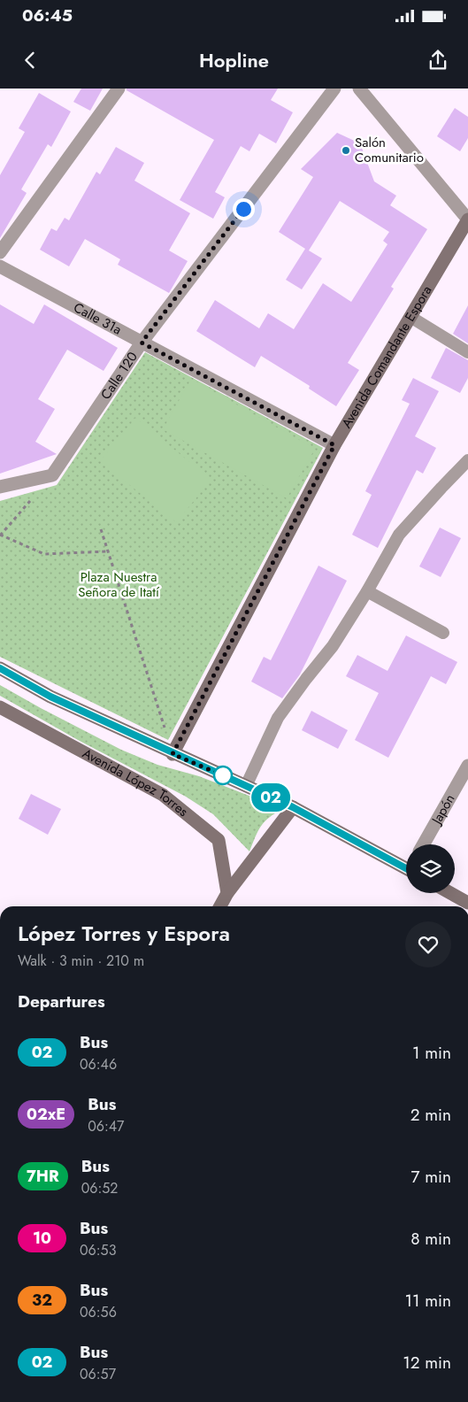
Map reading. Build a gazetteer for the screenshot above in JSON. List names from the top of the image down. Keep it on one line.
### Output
{"streets":{"main road":["Avenida Comandante Espora","Avenida López Torres"],"street":["Calle 31a","Calle 120","Japón"]},"crossings":[["Calle 31a","Avenida Comandante Espora"],["Calle 31a","Calle 120"]],"parks":["Plaza Nuestra Señora de Itatí"],"places":["Salón Comunitario"],"lines":["bus line 02"],"page":{"status":"06:45","header":"Hopline","on_map":"02","heading":[["López Torres y Espora","Walk · 3 min · 210 m"],"Departures"],"list":[{"mark":"02","name":"Bus","note":"06:46","value":"1 min"},{"mark":"02xE","name":"Bus","note":"06:47","value":"2 min"},{"mark":"7HR","name":"Bus","note":"06:52","value":"7 min"},{"mark":"10","name":"Bus","note":"06:53","value":"8 min"},{"mark":"32","name":"Bus","note":"06:56","value":"11 min"},{"mark":"02","name":"Bus","note":"06:57","value":"12 min"}]}}
